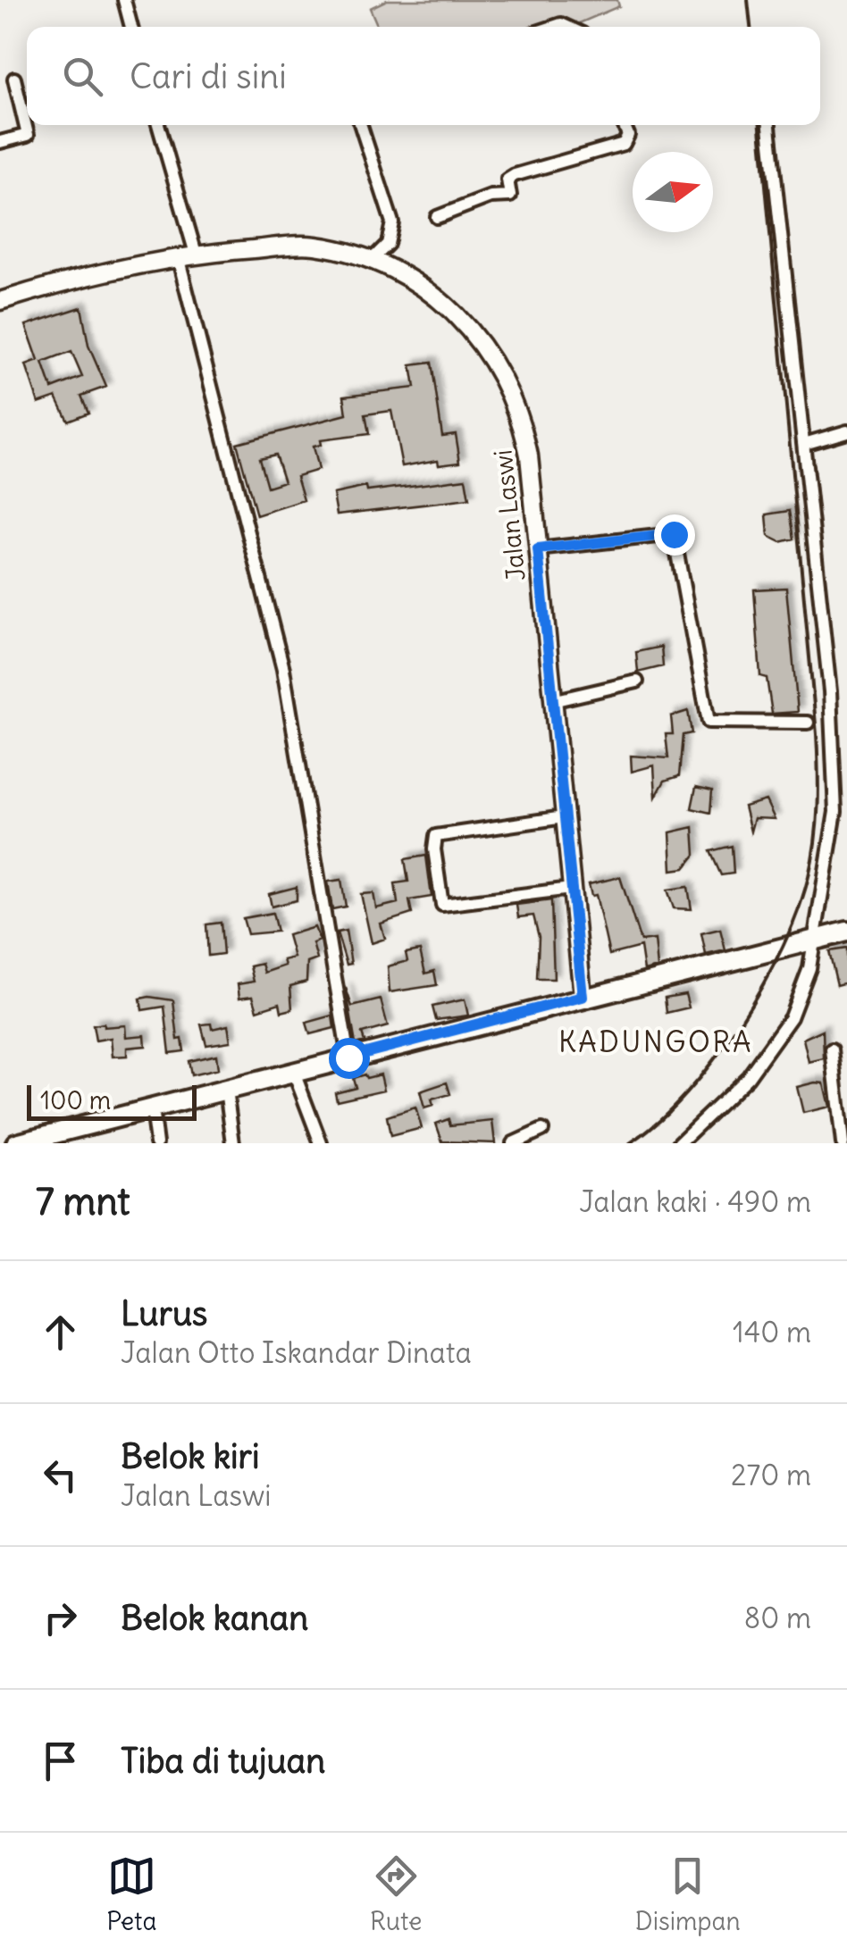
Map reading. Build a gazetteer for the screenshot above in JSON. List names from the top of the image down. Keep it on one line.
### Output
{"streets":{"street":["Jalan Laswi"]},"districts":["KADUNGORA"],"scale_bar":"100 m","north":"right","page":{"search":"Cari di sini","scale":"100 m","heading":["7 mnt","Jalan kaki · 490 m"],"list":[["Lurus","Jalan Otto Iskandar Dinata","140 m"],["Belok kiri","Jalan Laswi","270 m"],["Belok kanan","80 m"],"Tiba di tujuan"],"nav":["Peta","Rute","Disimpan"]}}
